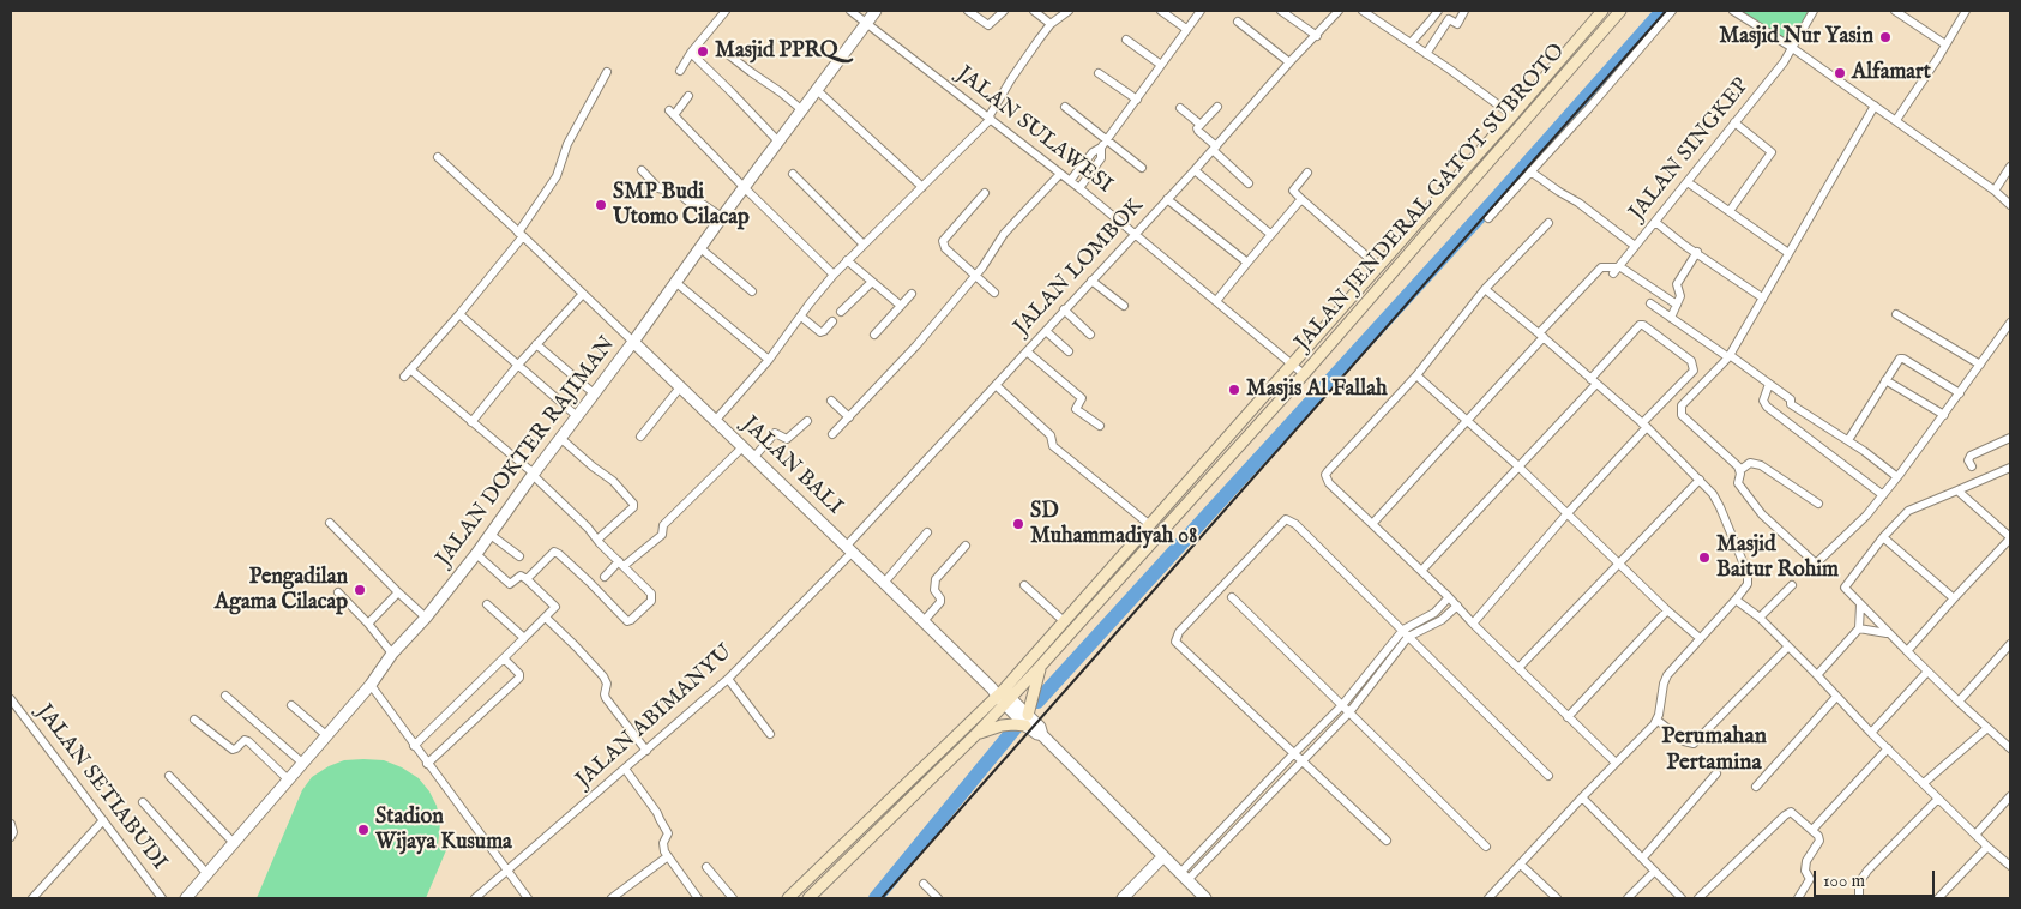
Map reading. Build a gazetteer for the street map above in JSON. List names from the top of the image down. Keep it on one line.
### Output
{"streets":{"main road":["JALAN JENDERAL GATOT SUBROTO"],"street":["JALAN SULAWESI","JALAN SINGKEP","JALAN LOMBOK","JALAN DOKTER RAJIMAN","JALAN BALI","JALAN ABIMANYU","JALAN SETIABUDI"]},"crossings":[["JALAN SULAWESI","JALAN JENDERAL GATOT SUBROTO"],["JALAN SULAWESI","JALAN LOMBOK"],["JALAN SULAWESI","JALAN DOKTER RAJIMAN"],["JALAN JENDERAL GATOT SUBROTO","JALAN BALI"],["JALAN LOMBOK","JALAN BALI"],["JALAN LOMBOK","JALAN ABIMANYU"],["JALAN DOKTER RAJIMAN","JALAN BALI"],["JALAN BALI","JALAN ABIMANYU"]],"districts":["Perumahan Pertamina"],"places":["Masjid Nur Yasin","Masjid PPRQ","Alfamart","SMP Budi Utomo Cilacap","Masjis Al Fallah","SD Muhammadiyah 08","Masjid Baitur Rohim","Pengadilan Agama Cilacap","Stadion Wijaya Kusuma"],"scale_bar":"100 m"}
